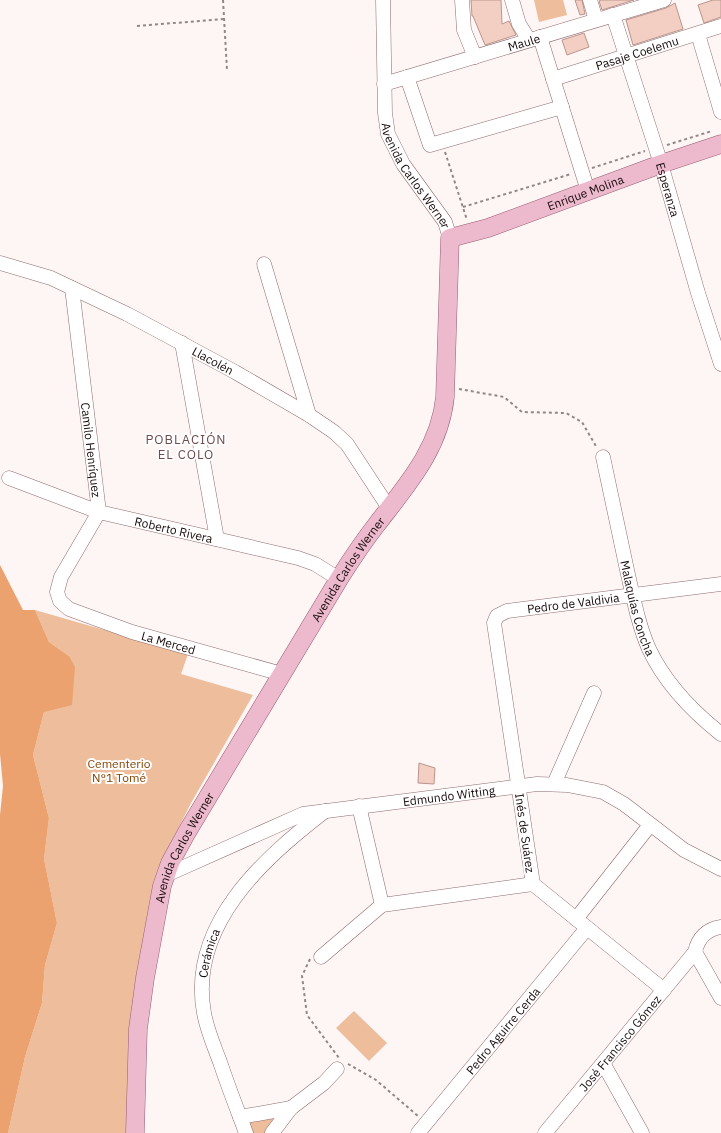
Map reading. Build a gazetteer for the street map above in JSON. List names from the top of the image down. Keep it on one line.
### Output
{"streets":{"main road":["Avenida Carlos Werner","Enrique Molina"],"street":["Maule","Pasaje Coelemu","Esperanza","Llacolén","Camilo Henríquez","Roberto Rivera","Pedro de Valdivia","Malaquías Concha","La Merced","Edmundo Witting","Inés de Suárez","Cerámica","Pedro Aguirre Cerda","José Francisco Gómez"]},"crossings":[["Maule","Avenida Carlos Werner"],["Maule","Esperanza"],["Pasaje Coelemu","Esperanza"],["Avenida Carlos Werner","Enrique Molina"],["Avenida Carlos Werner","Llacolén"],["Avenida Carlos Werner","Roberto Rivera"],["Avenida Carlos Werner","La Merced"],["Avenida Carlos Werner","Edmundo Witting"],["Esperanza","Enrique Molina"],["Llacolén","Camilo Henríquez"],["Camilo Henríquez","Roberto Rivera"],["Camilo Henríquez","La Merced"],["Pedro de Valdivia","Malaquías Concha"],["Pedro de Valdivia","Inés de Suárez"],["Edmundo Witting","Inés de Suárez"],["Edmundo Witting","Cerámica"],["Edmundo Witting","Pedro Aguirre Cerda"],["Inés de Suárez","Pedro Aguirre Cerda"],["Inés de Suárez","José Francisco Gómez"]],"districts":["POBLACIÓN EL COLO"],"parks":["Cementerio N°1 Tomé"]}
